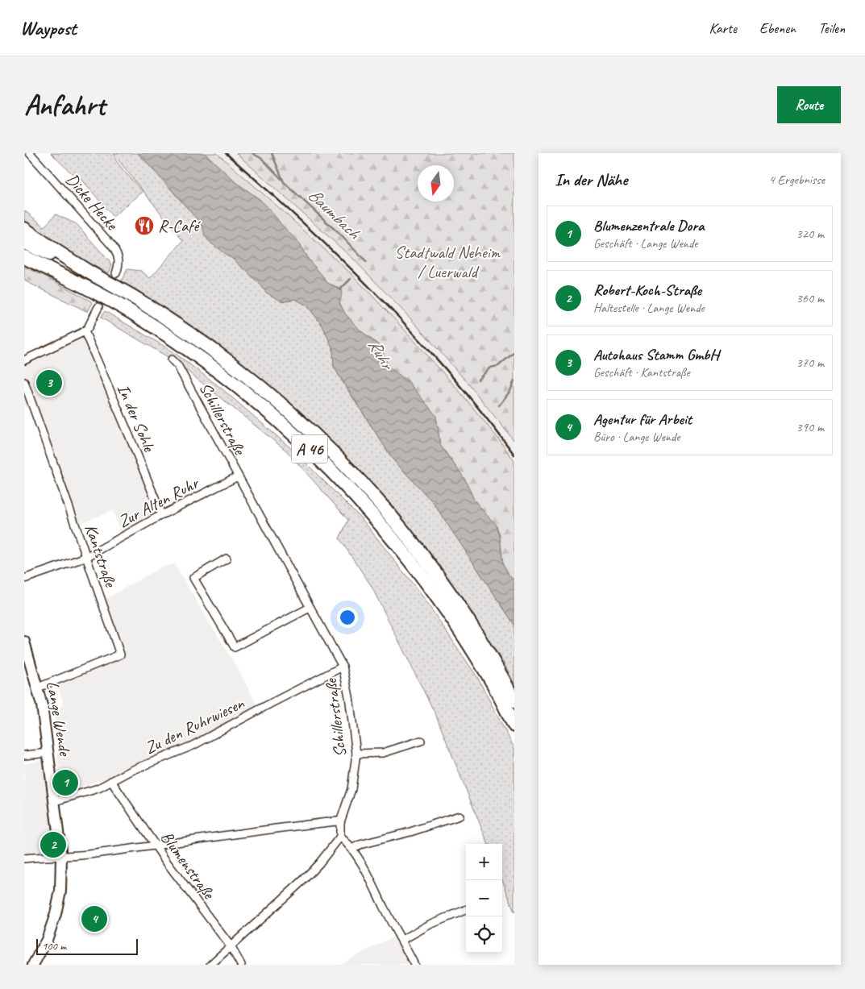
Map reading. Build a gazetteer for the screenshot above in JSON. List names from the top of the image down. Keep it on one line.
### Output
{"streets":{"highway":["A 46"],"street":["Dicke Hecke","In der Sohle","Schillerstraße","Zur Alten Ruhr","Kantstraße","Lange Wende","Zu den Ruhrwiesen","Blumenstraße"]},"crossings":[["In der Sohle","Zur Alten Ruhr"],["Schillerstraße","Zur Alten Ruhr"],["Schillerstraße","Zu den Ruhrwiesen"],["Zur Alten Ruhr","Kantstraße"],["Kantstraße","Lange Wende"],["Lange Wende","Zu den Ruhrwiesen"],["Zu den Ruhrwiesen","Blumenstraße"]],"water":["Baumbach","Ruhr"],"parks":["Stadtwald Neheim / Luerwald"],"places":{"restaurant":["R-Café"]},"scale_bar":"100 m","north":"bottom","page":{"header":"Waypost","nav":["Karte","Ebenen","Teilen"],"buttons":"Route","title":"Anfahrt","heading":["In der Nähe","4 Ergebnisse"],"list":[{"mark":"1","name":"Blumenzentrale Dora","note":"Geschäft · Lange Wende","value":"320 m"},{"mark":"2","name":"Robert-Koch-Straße","note":"Haltestelle · Lange Wende","value":"360 m"},{"mark":"3","name":"Autohaus Stamm GmbH","note":"Geschäft · Kantstraße","value":"370 m"},{"mark":"4","name":"Agentur für Arbeit","note":"Büro · Lange Wende","value":"390 m"}],"pins":["3","1","2","4"],"map_buttons":["+","−"],"scale":"100 m"}}
